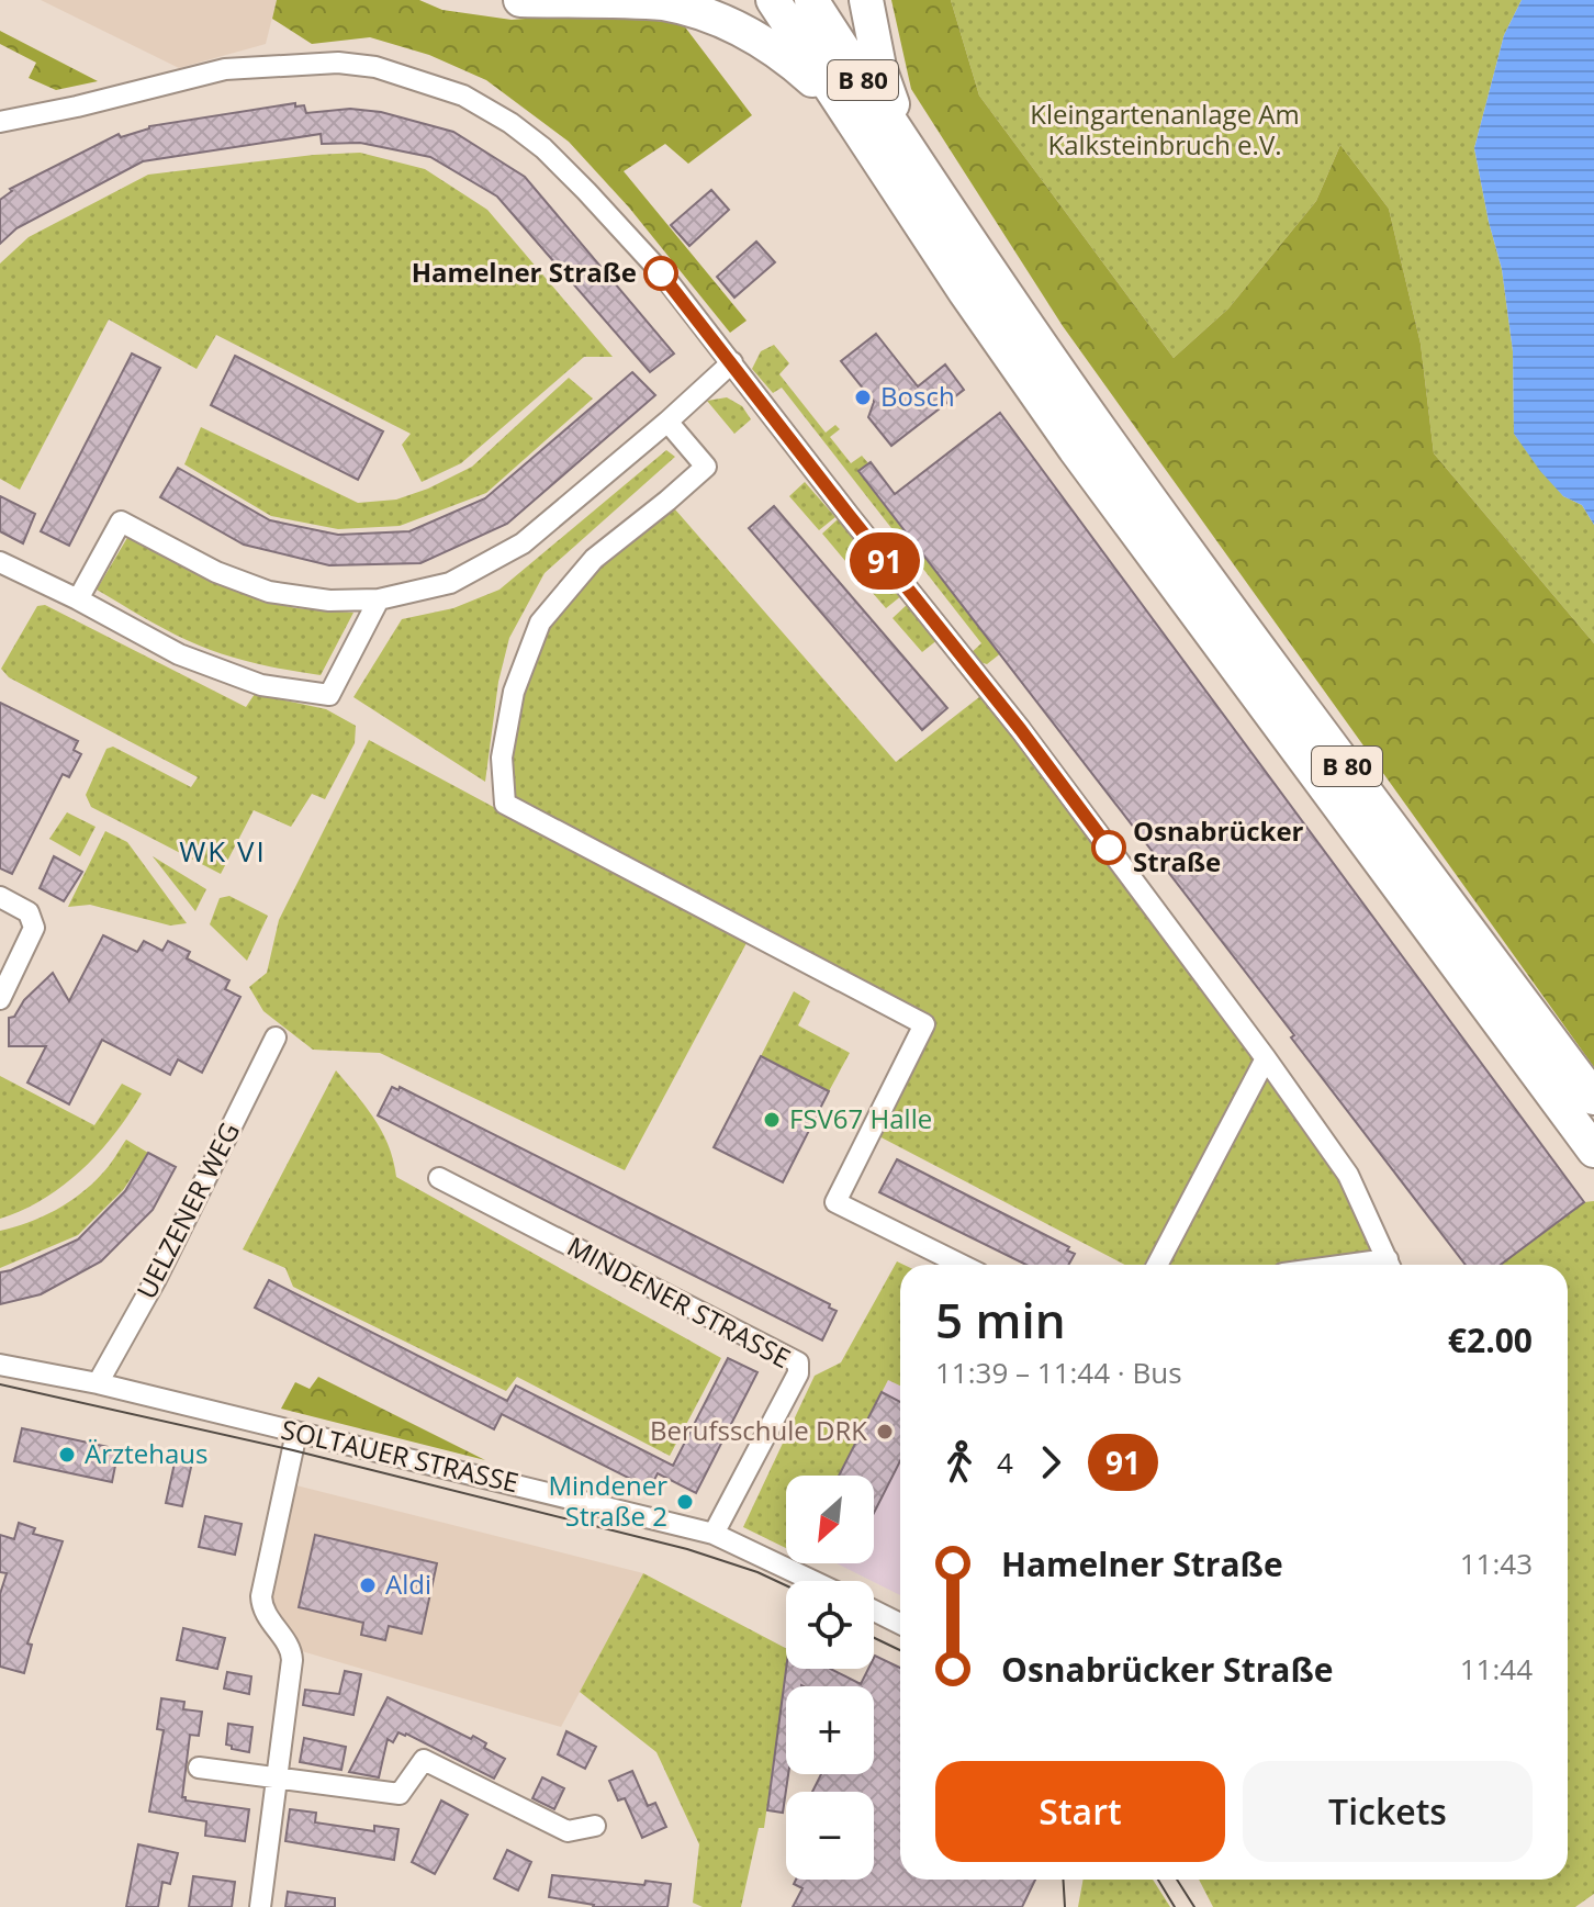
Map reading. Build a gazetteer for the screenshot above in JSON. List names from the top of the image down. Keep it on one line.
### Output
{"streets":{"highway":["B 80"],"street":["UELZENER WEG","MINDENER STRASSE","SOLTAUER STRASSE"]},"crossings":[["UELZENER WEG","SOLTAUER STRASSE"],["MINDENER STRASSE","SOLTAUER STRASSE"]],"districts":["WK VI"],"parks":["Kleingartenanlage Am Kalksteinbruch e.V."],"places":["Hamelner Straße","Bosch","Osnabrücker Straße","FSV67 Halle","Berufsschule DRK","Ärztehaus","Mindener Straße 2","Aldi"],"lines":["bus line 91"],"north":"bottom left","page":{"on_map":"91","heading":["5 min","11:39 – 11:44 · Bus","€2.00"],"legs":["4","91"],"map_buttons":["+","−"],"list":[{"name":"Hamelner Straße","value":"11:43"},{"name":"Osnabrücker Straße","value":"11:44"}],"buttons":["Start","Tickets"]}}
